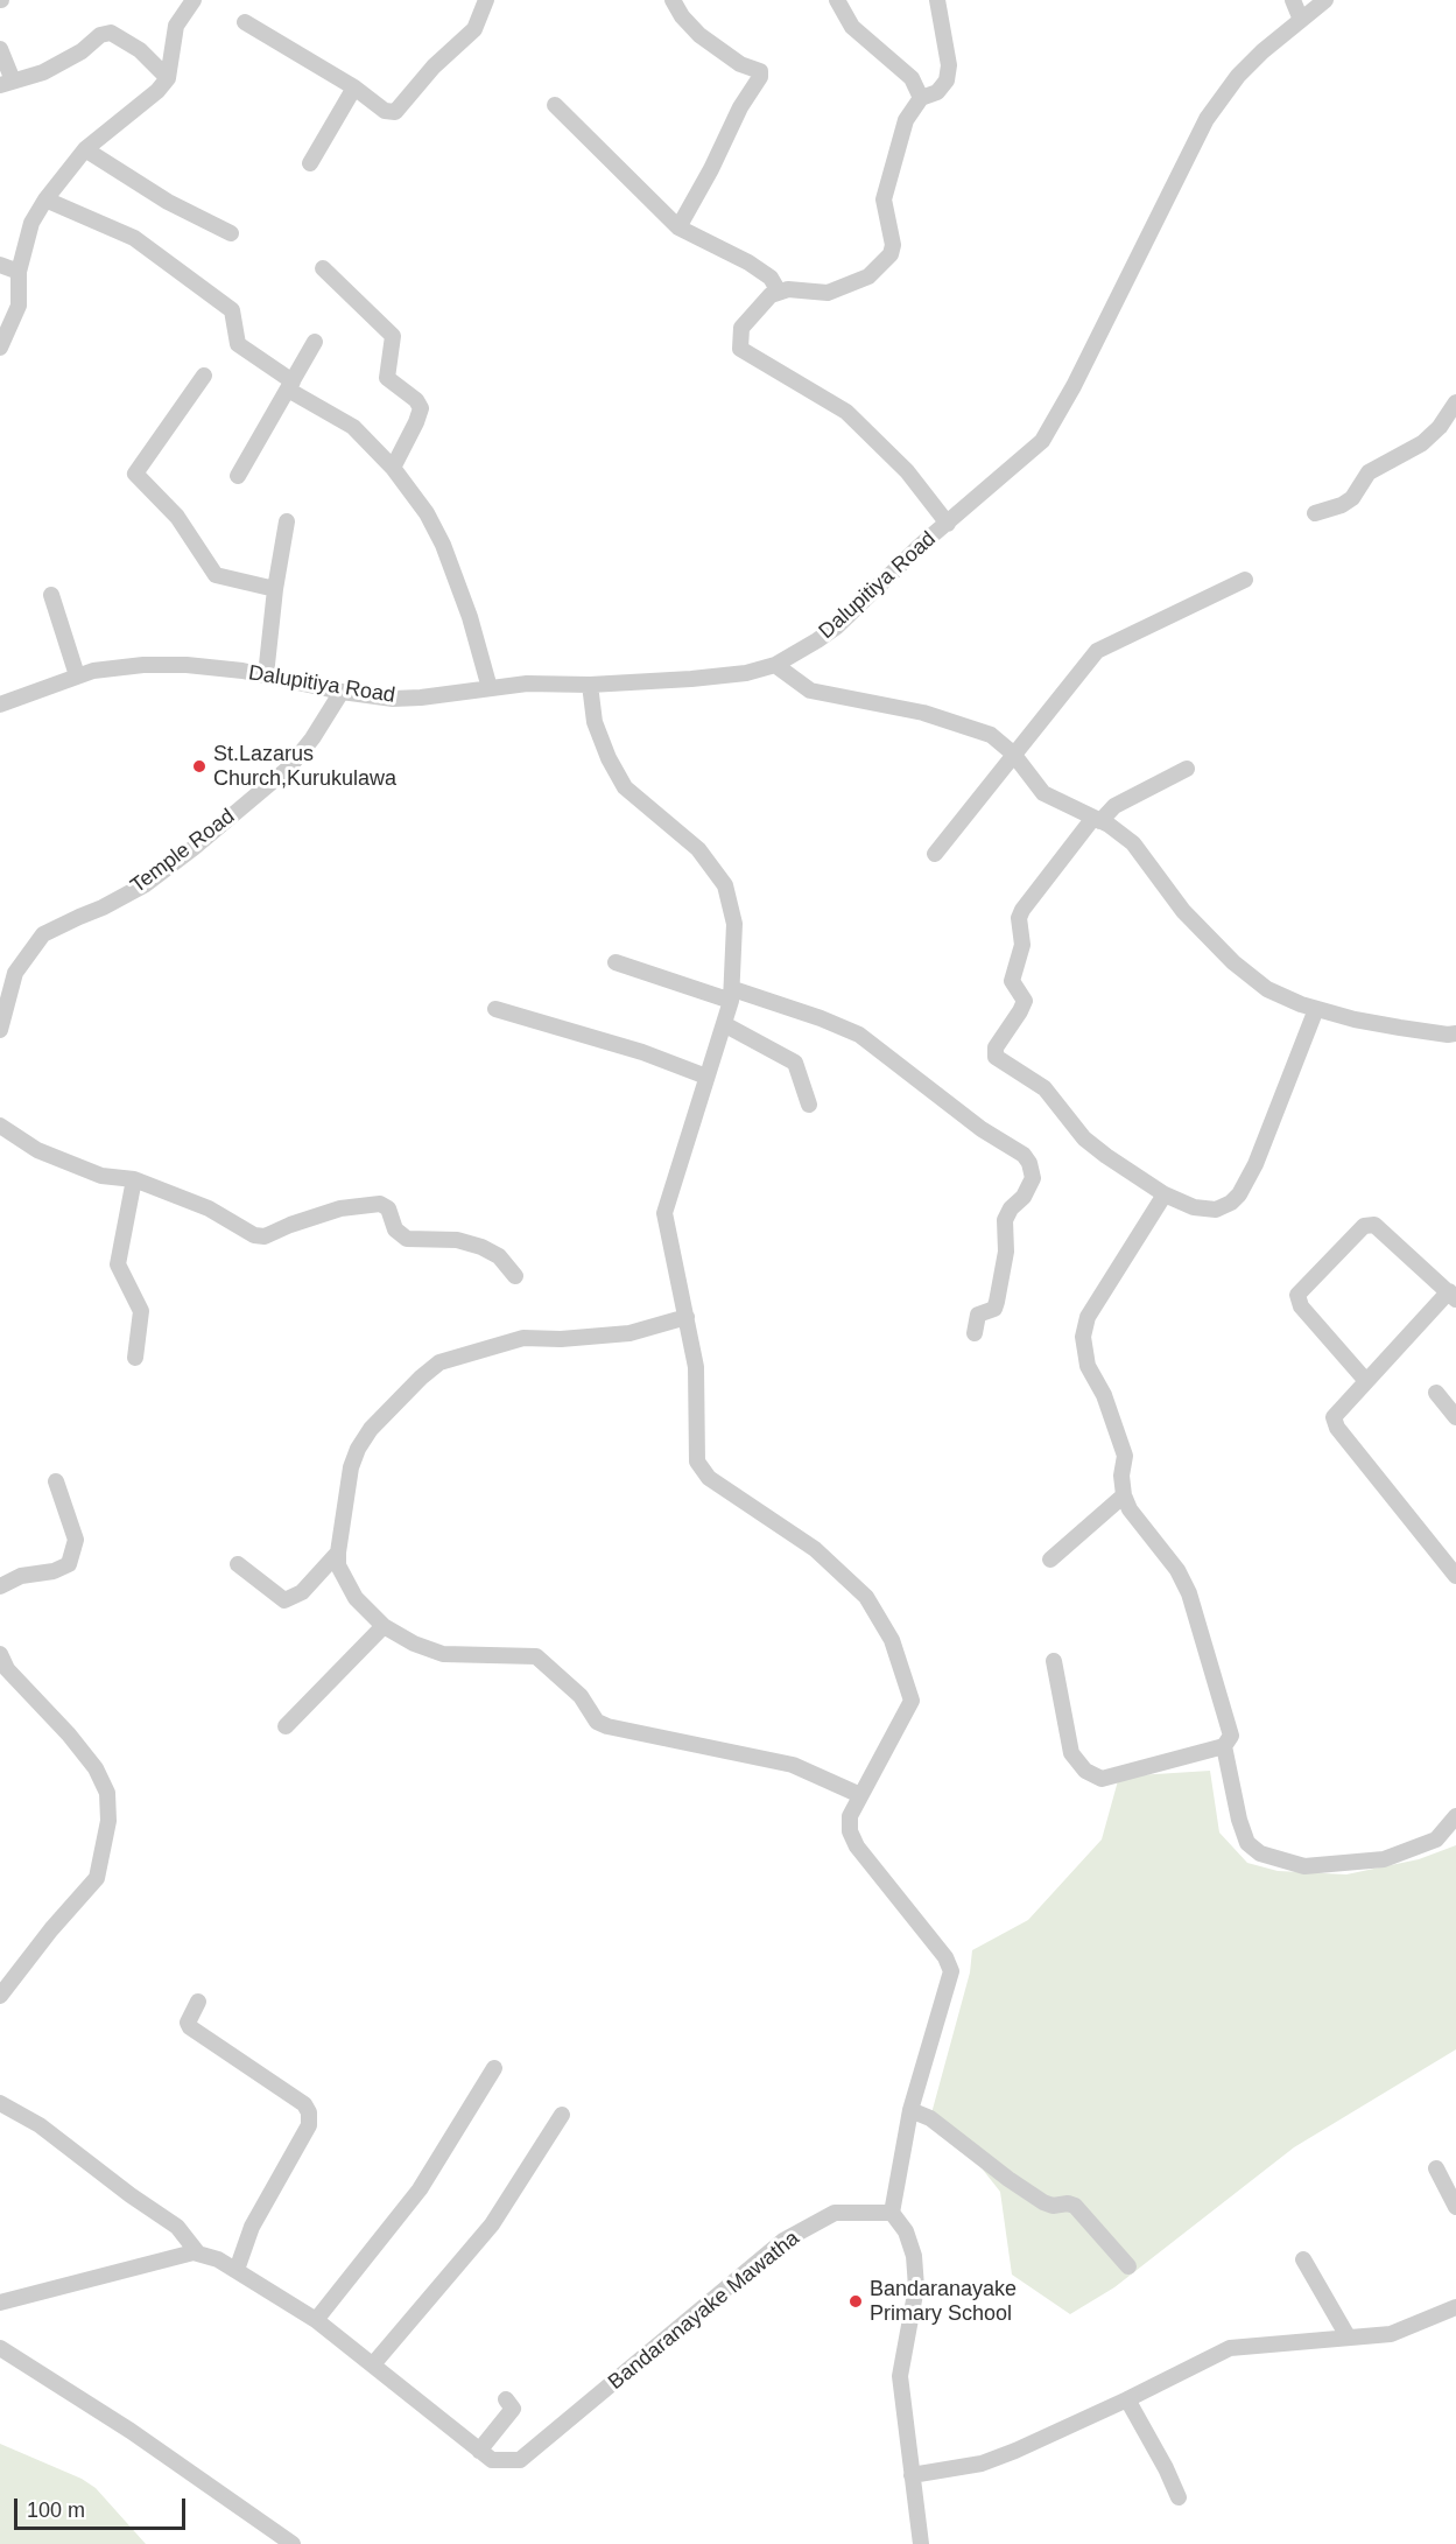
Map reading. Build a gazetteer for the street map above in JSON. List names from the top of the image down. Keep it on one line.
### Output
{"streets":{"street":["Dalupitiya Road","Temple Road","Bandaranayake Mawatha"]},"crossings":[["Dalupitiya Road","Temple Road"]],"places":["St.Lazarus Church,Kurukulawa","Bandaranayake Primary School"],"scale_bar":"100 m"}
